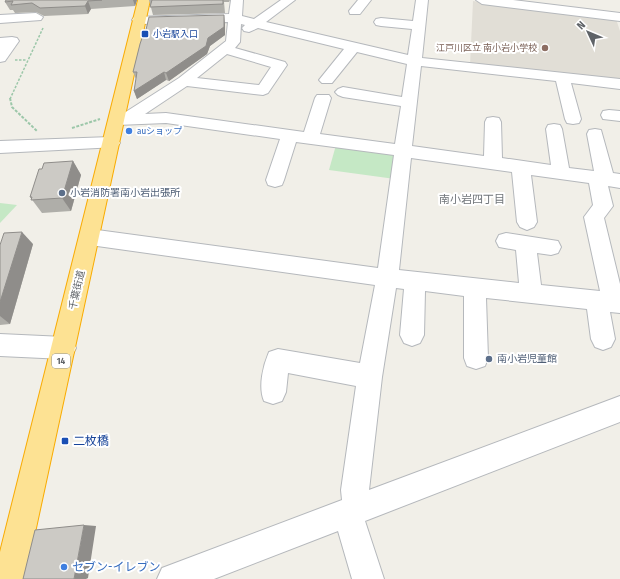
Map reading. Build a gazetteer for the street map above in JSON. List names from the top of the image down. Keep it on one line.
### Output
{"streets":{"highway":["千葉街道","14"]},"districts":["南小岩四丁目"],"places":{"transit":["小岩駅入口","二枚橋"],"other":["江戸川区立 南小岩小学校","auショップ","小岩消防署南小岩出張所","南小岩児童館","セブン-イレブン"]},"north":"top left"}
